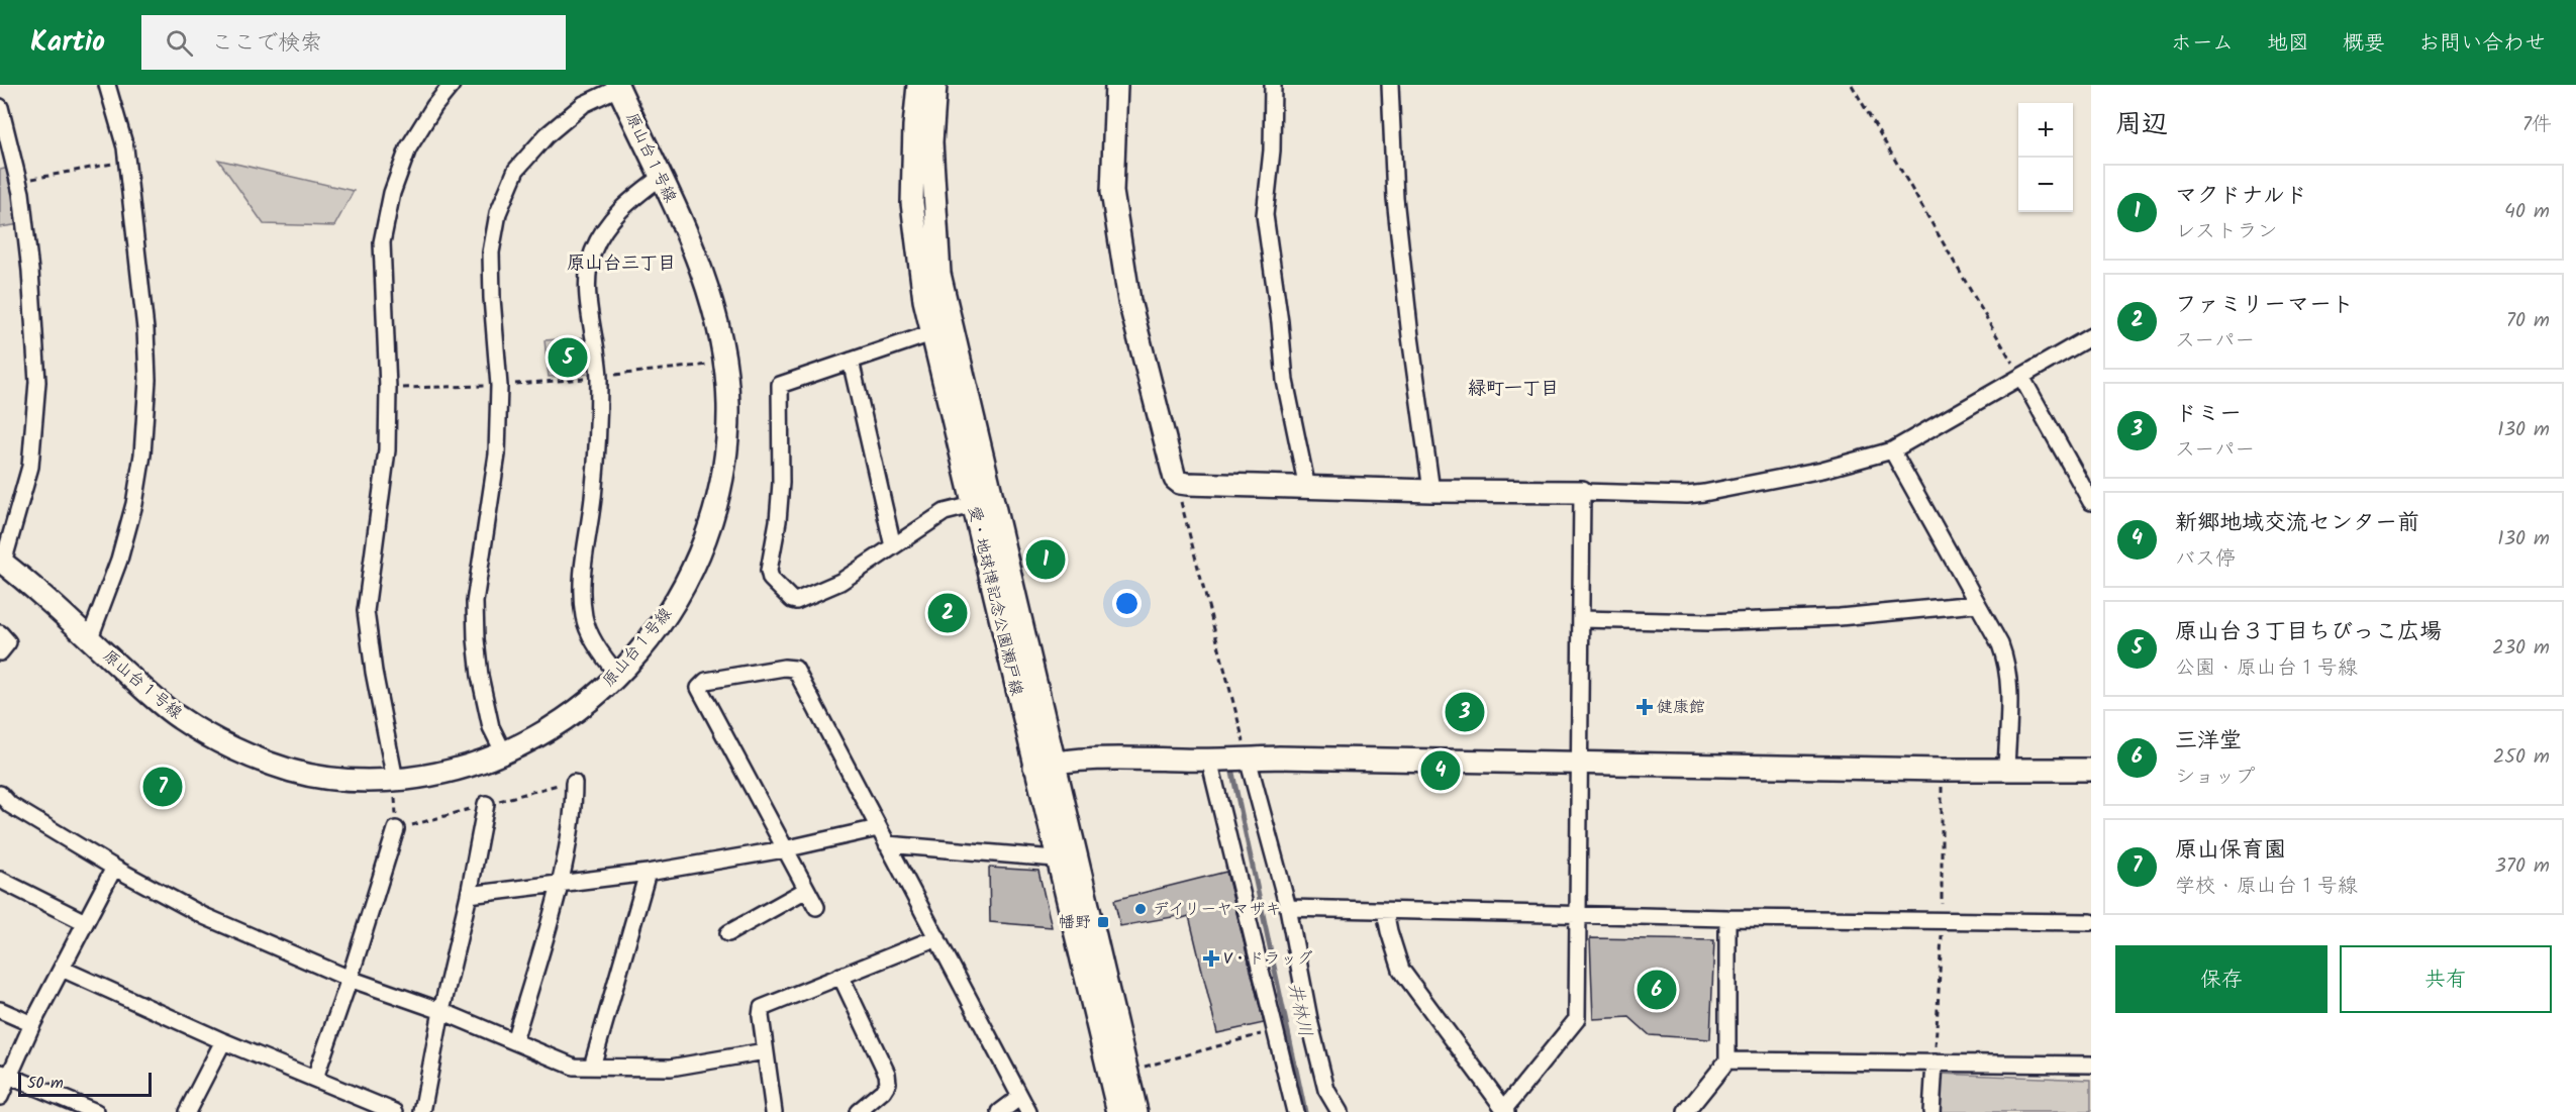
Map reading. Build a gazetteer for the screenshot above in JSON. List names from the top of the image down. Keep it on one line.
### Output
{"streets":{"street":["原山台１号線","愛・地球博記念公園瀬戸線"]},"districts":["原山台三丁目","緑町一丁目"],"water":["井林川"],"places":{"health":["健康館","V・ドラッグ"],"other":["デイリーヤマザキ"],"transit":["幡野"]},"scale_bar":"50 m","page":{"header":"Kartio","search":"ここで検索","nav":["ホーム","地図","概要","お問い合わせ"],"heading":["周辺","7件"],"map_buttons":["+","−"],"list":[{"mark":"1","name":"マクドナルド","note":"レストラン","value":"40 m"},{"mark":"2","name":"ファミリーマート","note":"スーパー","value":"70 m"},{"mark":"3","name":"ドミー","note":"スーパー","value":"130 m"},{"mark":"4","name":"新郷地域交流センター前","note":"バス停","value":"130 m"},{"mark":"5","name":"原山台３丁目ちびっこ広場","note":"公園 · 原山台１号線","value":"230 m"},{"mark":"6","name":"三洋堂","note":"ショップ","value":"250 m"},{"mark":"7","name":"原山保育園","note":"学校 · 原山台１号線","value":"370 m"}],"pins":["5","1","2","3","4","7","6"],"buttons":["保存","共有"],"scale":"50 m"}}
